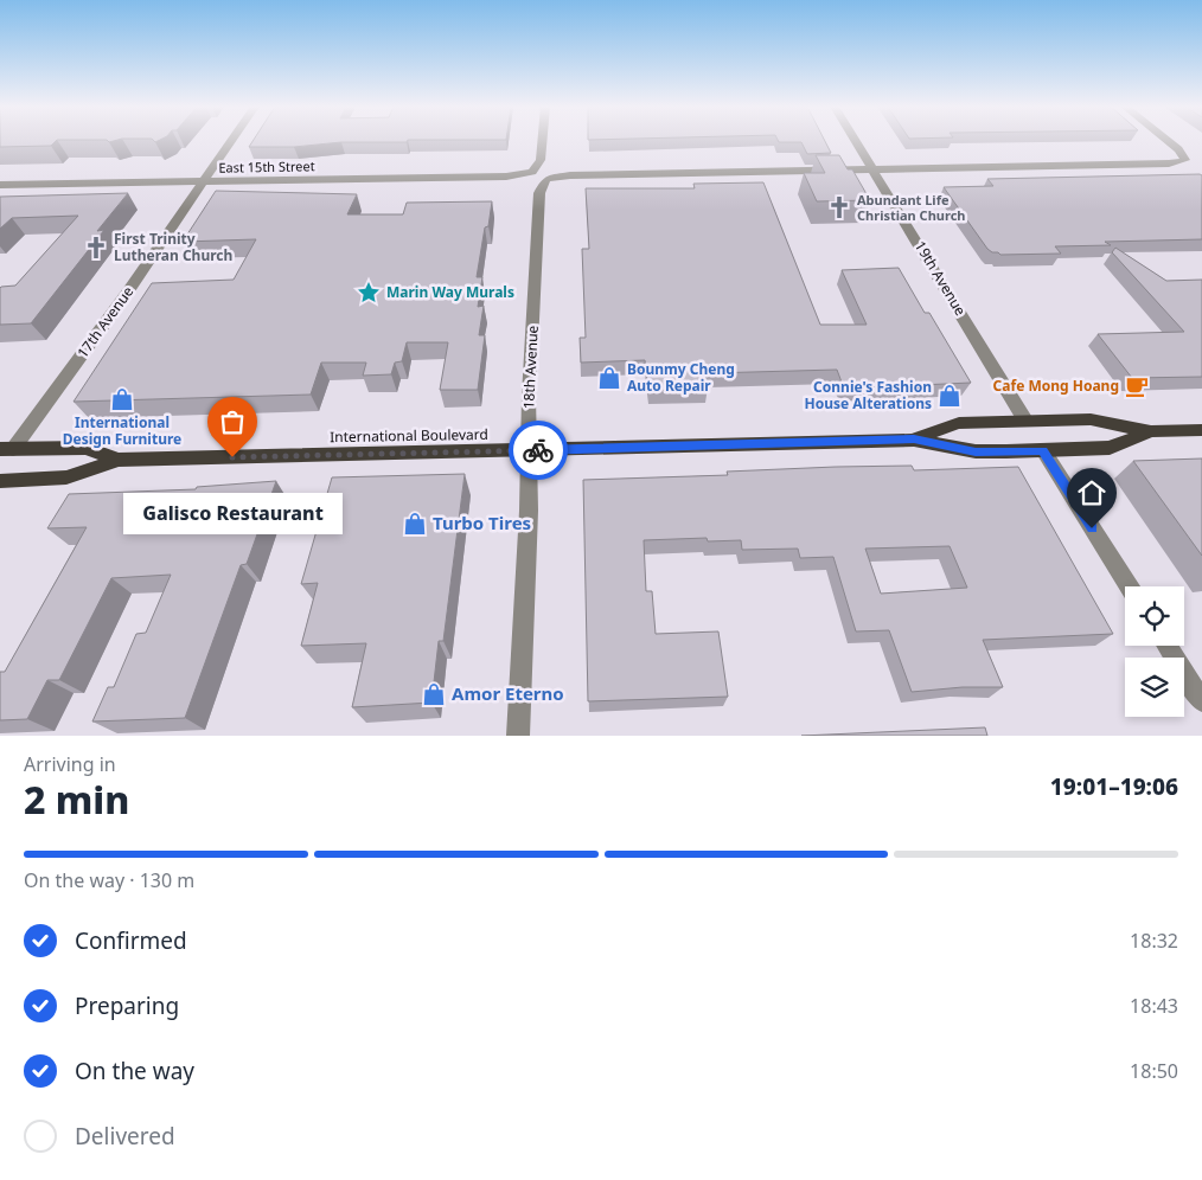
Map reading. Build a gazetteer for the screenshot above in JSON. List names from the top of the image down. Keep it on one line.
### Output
{"streets":{"main road":["International Boulevard"],"street":["East 15th Street","19th Avenue","17th Avenue","18th Avenue"]},"crossings":[["East 15th Street","17th Avenue"],["19th Avenue","18th Avenue"],["19th Avenue","International Boulevard"],["17th Avenue","International Boulevard"],["18th Avenue","International Boulevard"]],"places":{"church":["Abundant Life Christian Church","First Trinity Lutheran Church"],"place":["Marin Way Murals"],"shop":["Bounmy Cheng Auto Repair","Connie's Fashion House Alterations","International Design Furniture","Turbo Tires","Amor Eterno"],"cafe":["Cafe Mong Hoang"],"other":["Galisco Restaurant"]},"page":{"bubble":"Galisco Restaurant","heading":["2 min","Arriving in","19:01–19:06"],"bar":"On the way · 130 m","list":[["Confirmed","18:32"],["Preparing","18:43"],["On the way","18:50"],"Delivered"]}}
